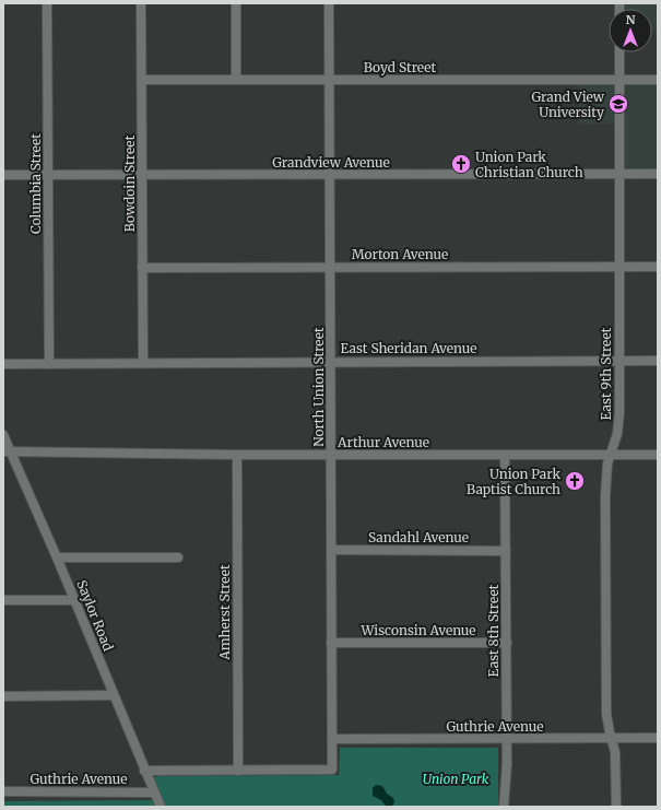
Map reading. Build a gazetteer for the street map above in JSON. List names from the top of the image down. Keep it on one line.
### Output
{"streets":{"street":["Boyd Street","Grandview Avenue","Columbia Street","Bowdoin Street","Morton Avenue","East Sheridan Avenue","East 9th Street","North Union Street","Arthur Avenue","Sandahl Avenue","Amherst Street","Saylor Road","Wisconsin Avenue","East 8th Street","Guthrie Avenue"]},"crossings":[["Boyd Street","Bowdoin Street"],["Boyd Street","East 9th Street"],["Boyd Street","North Union Street"],["Grandview Avenue","Columbia Street"],["Grandview Avenue","Bowdoin Street"],["Grandview Avenue","East 9th Street"],["Grandview Avenue","North Union Street"],["Columbia Street","East Sheridan Avenue"],["Bowdoin Street","Morton Avenue"],["Bowdoin Street","East Sheridan Avenue"],["Morton Avenue","East 9th Street"],["Morton Avenue","North Union Street"],["East Sheridan Avenue","East 9th Street"],["East Sheridan Avenue","North Union Street"],["East 9th Street","Arthur Avenue"],["East 9th Street","Guthrie Avenue"],["North Union Street","Arthur Avenue"],["North Union Street","Sandahl Avenue"],["North Union Street","Wisconsin Avenue"],["North Union Street","Guthrie Avenue"],["Arthur Avenue","Amherst Street"],["Arthur Avenue","Saylor Road"],["Arthur Avenue","East 8th Street"],["Sandahl Avenue","East 8th Street"],["Amherst Street","Guthrie Avenue"],["Saylor Road","Guthrie Avenue"],["Wisconsin Avenue","East 8th Street"],["East 8th Street","Guthrie Avenue"]],"parks":["Union Park"],"places":{"school or university":["Grand View University"],"church":["Union Park Christian Church","Union Park Baptist Church"]},"north":"top"}
